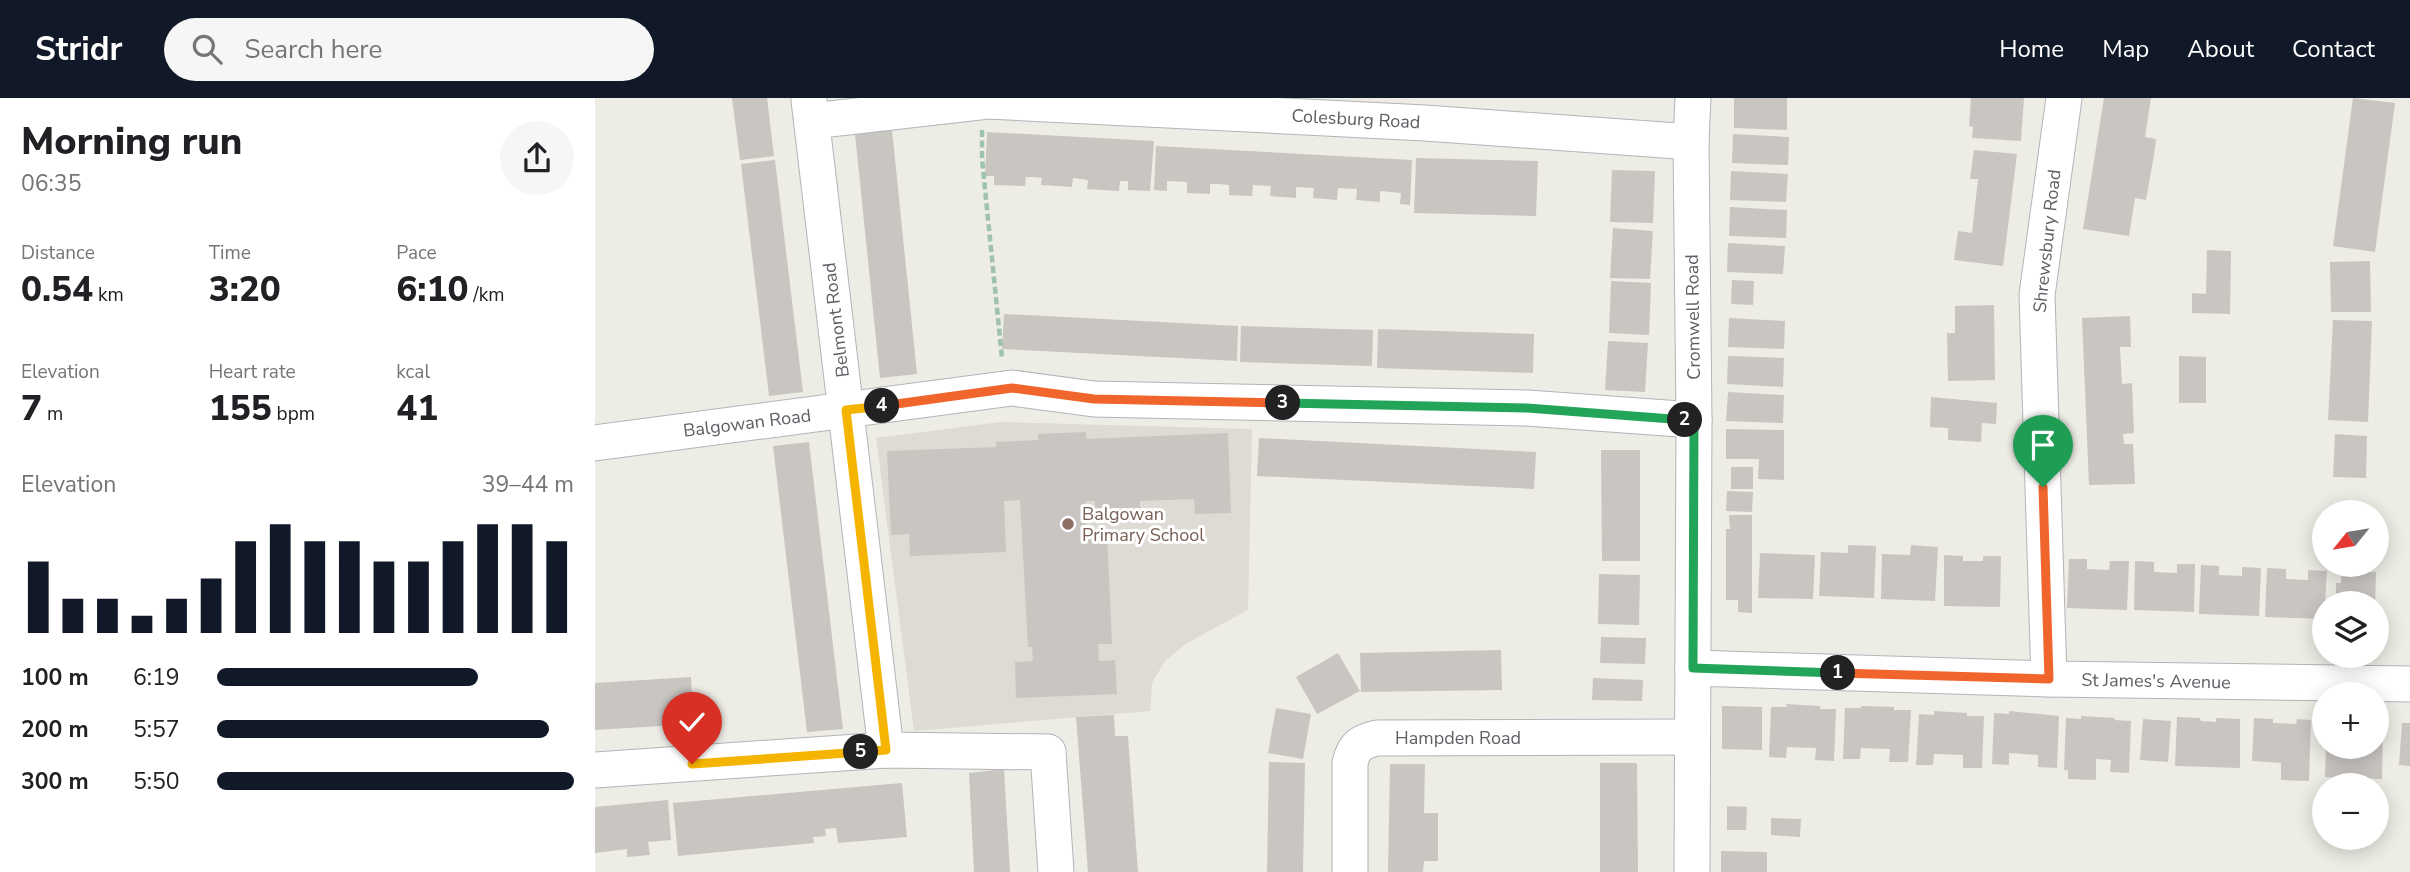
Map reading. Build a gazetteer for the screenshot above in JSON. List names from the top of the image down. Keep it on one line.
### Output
{"streets":{"street":["Colesburg Road","Shrewsbury Road","Cromwell Road","Belmont Road","Balgowan Road","St James's Avenue","Hampden Road"]},"crossings":[["Colesburg Road","Cromwell Road"],["Colesburg Road","Belmont Road"],["Shrewsbury Road","St James's Avenue"],["Cromwell Road","Balgowan Road"],["Cromwell Road","St James's Avenue"],["Cromwell Road","Hampden Road"],["Belmont Road","Balgowan Road"]],"places":["Balgowan Primary School"],"north":"bottom left","page":{"header":"Stridr","search":"Search here","nav":["Home","Map","About","Contact"],"heading":["Morning run","06:35"],"stats":[["Distance","0.54 km"],["Time","3:20"],["Pace","6:10 /km"],["Elevation","7 m"],["Heart rate","155 bpm"],["kcal","41"]],"pins":["3","4","2","1","5"],"chart":["Elevation","39–44 m"],"map_buttons":["+","−"],"list":[{"name":"100 m","note":"6:19"},{"name":"200 m","note":"5:57"},{"name":"300 m","note":"5:50"}]}}
